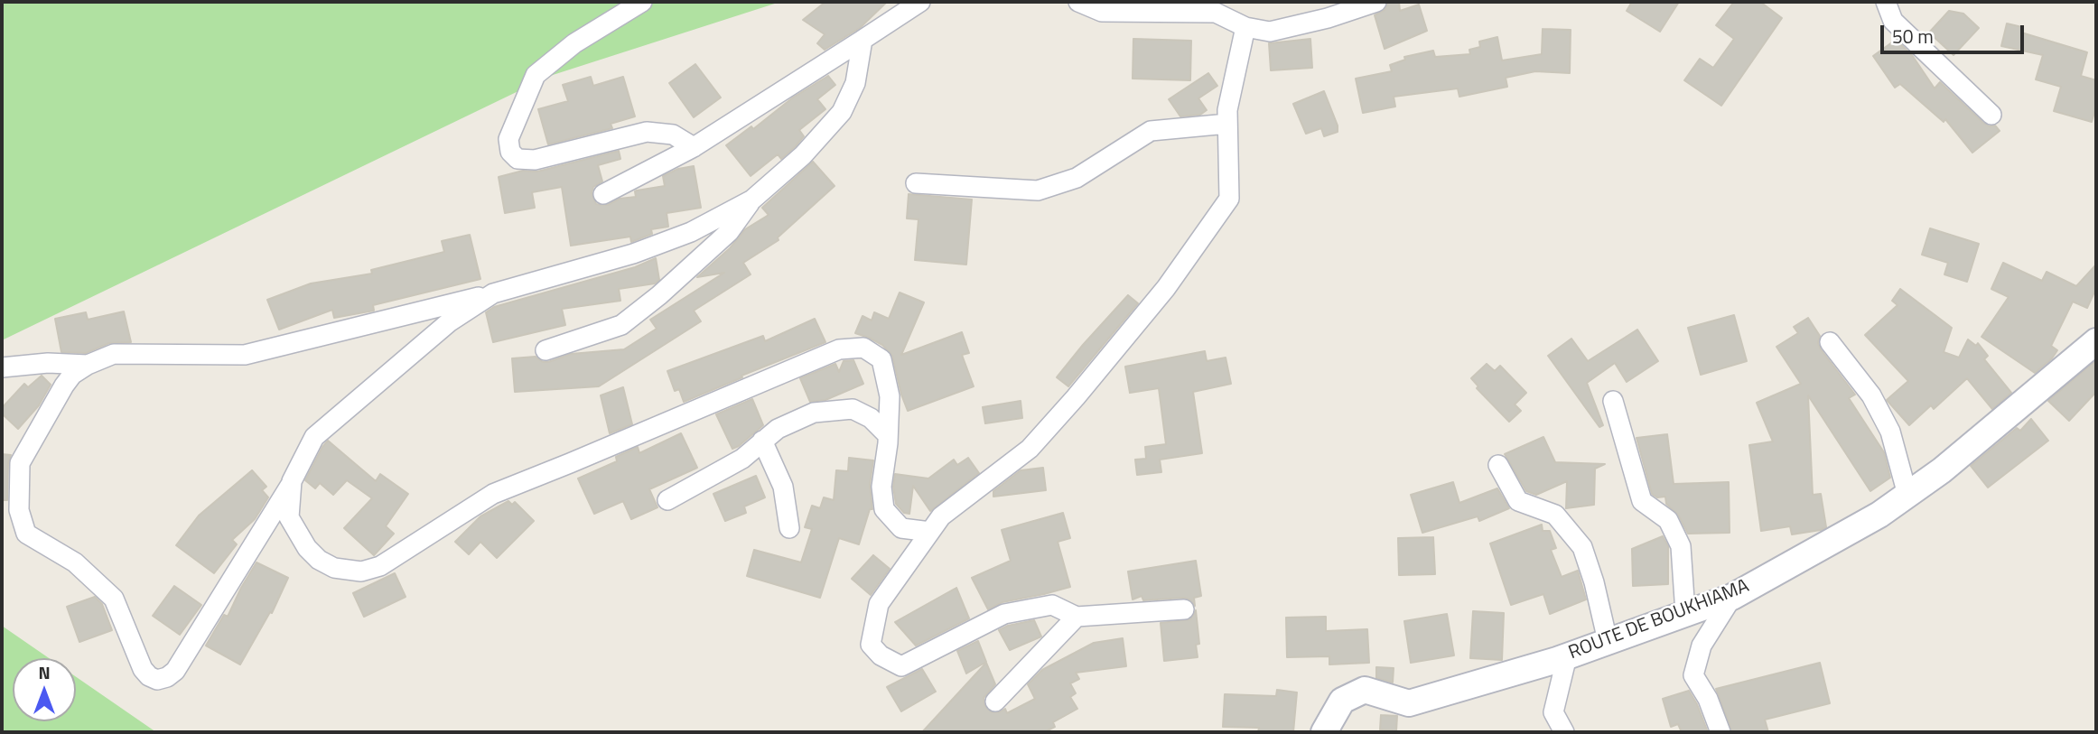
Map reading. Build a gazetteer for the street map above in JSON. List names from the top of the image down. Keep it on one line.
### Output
{"streets":{"street":["ROUTE DE BOUKHIAMA"]},"scale_bar":"50 m","north":"top"}
